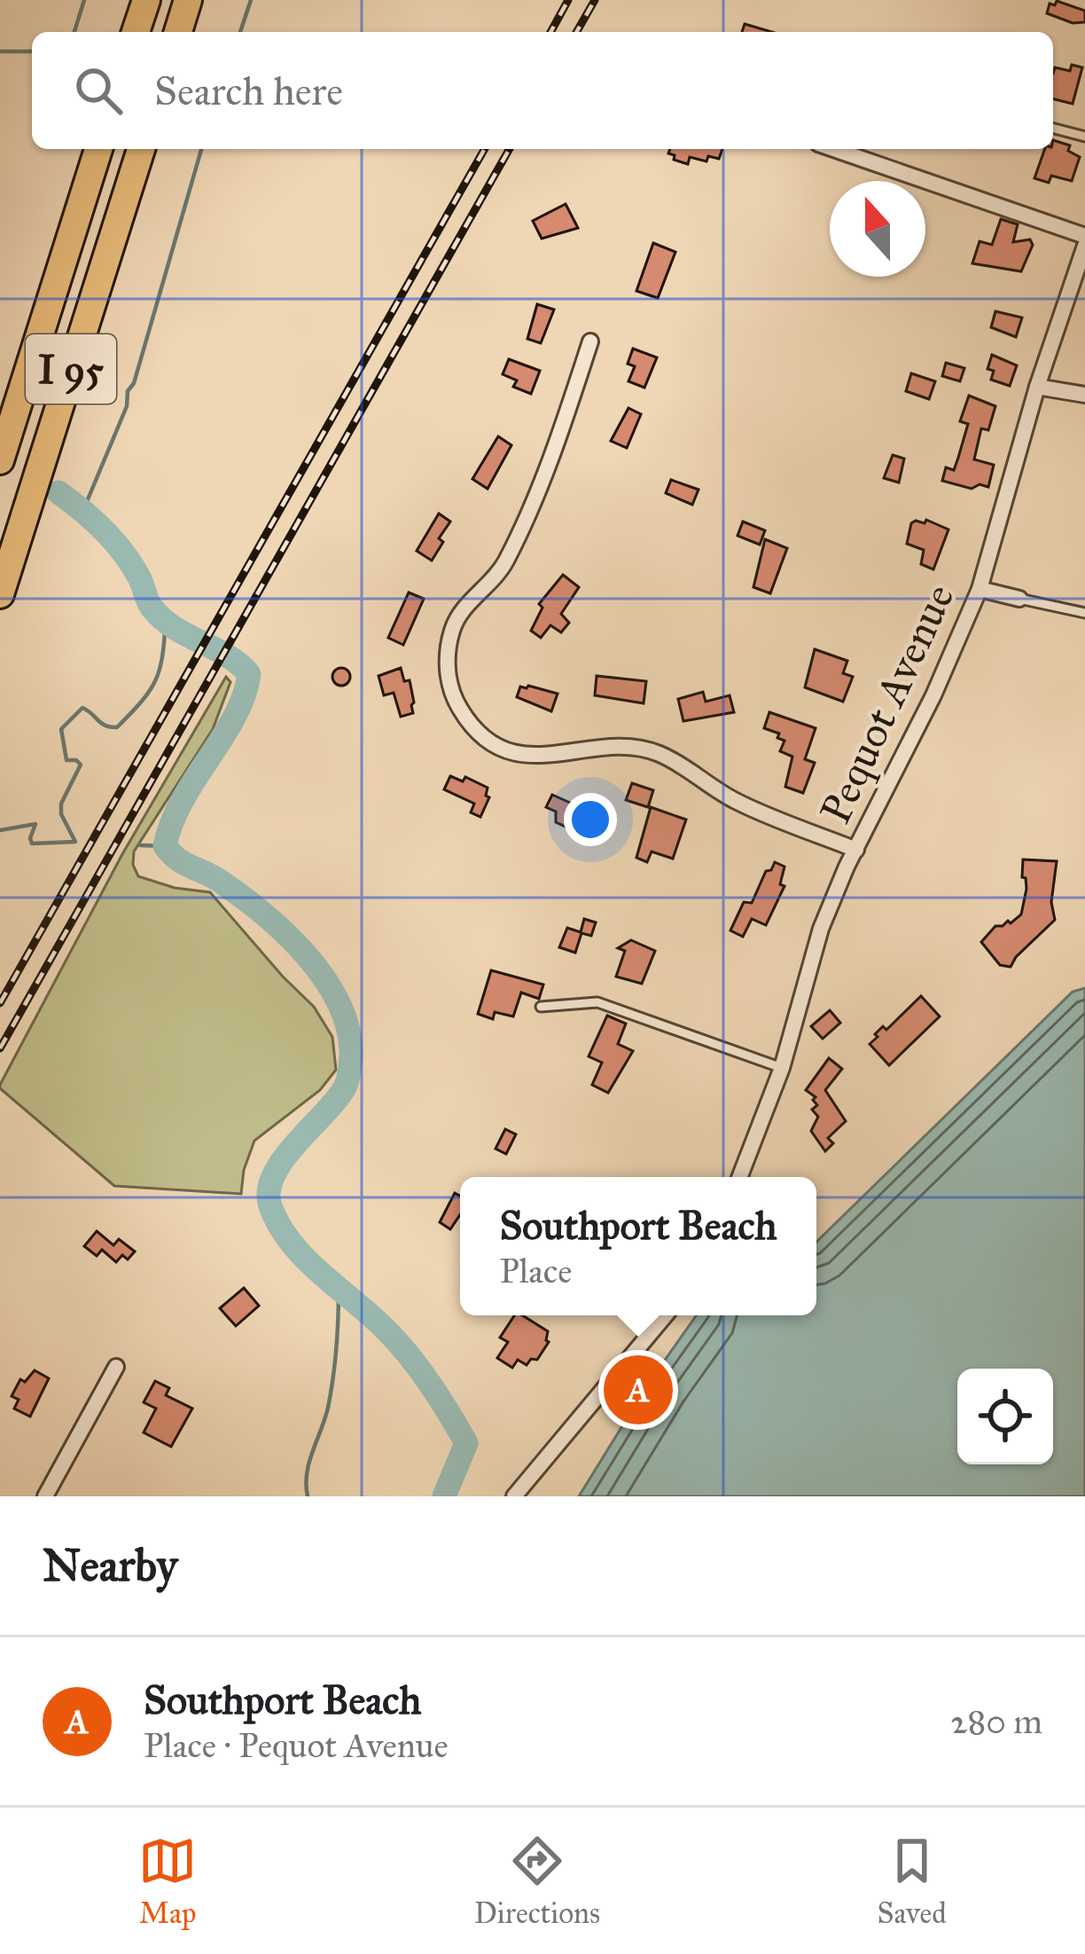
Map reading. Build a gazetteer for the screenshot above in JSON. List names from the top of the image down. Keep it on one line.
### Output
{"streets":{"highway":["I 95"],"street":["Pequot Avenue"]},"north":"top","page":{"search":"Search here","popup":["Southport Beach","Place"],"pins":"A","heading":"Nearby","list":[{"mark":"A","name":"Southport Beach","note":"Place · Pequot Avenue","value":"280 m"}],"nav":["Map","Directions","Saved"]}}
